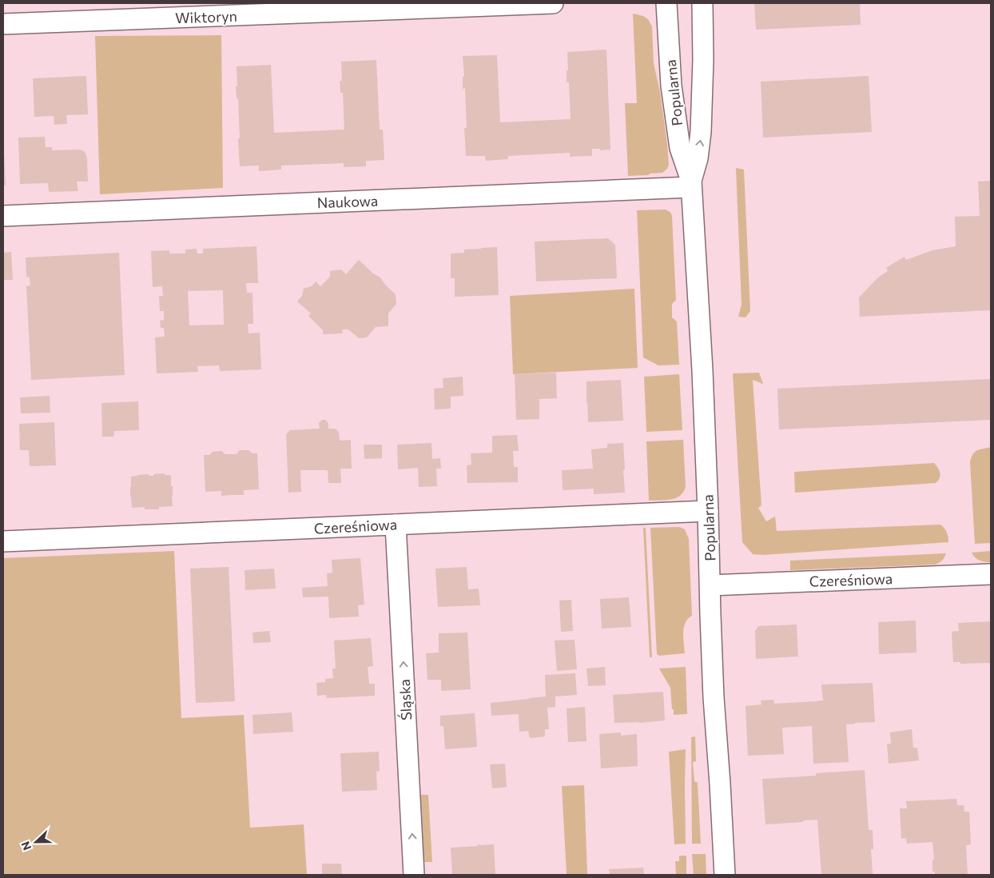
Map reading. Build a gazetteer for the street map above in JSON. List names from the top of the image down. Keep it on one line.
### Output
{"streets":{"street":["Wiktoryn","Popularna","Naukowa","Czereśniowa","Śląska"]},"crossings":[["Popularna","Naukowa"],["Popularna","Czereśniowa"],["Czereśniowa","Śląska"]],"one_way":["Śląska"],"north":"left"}
